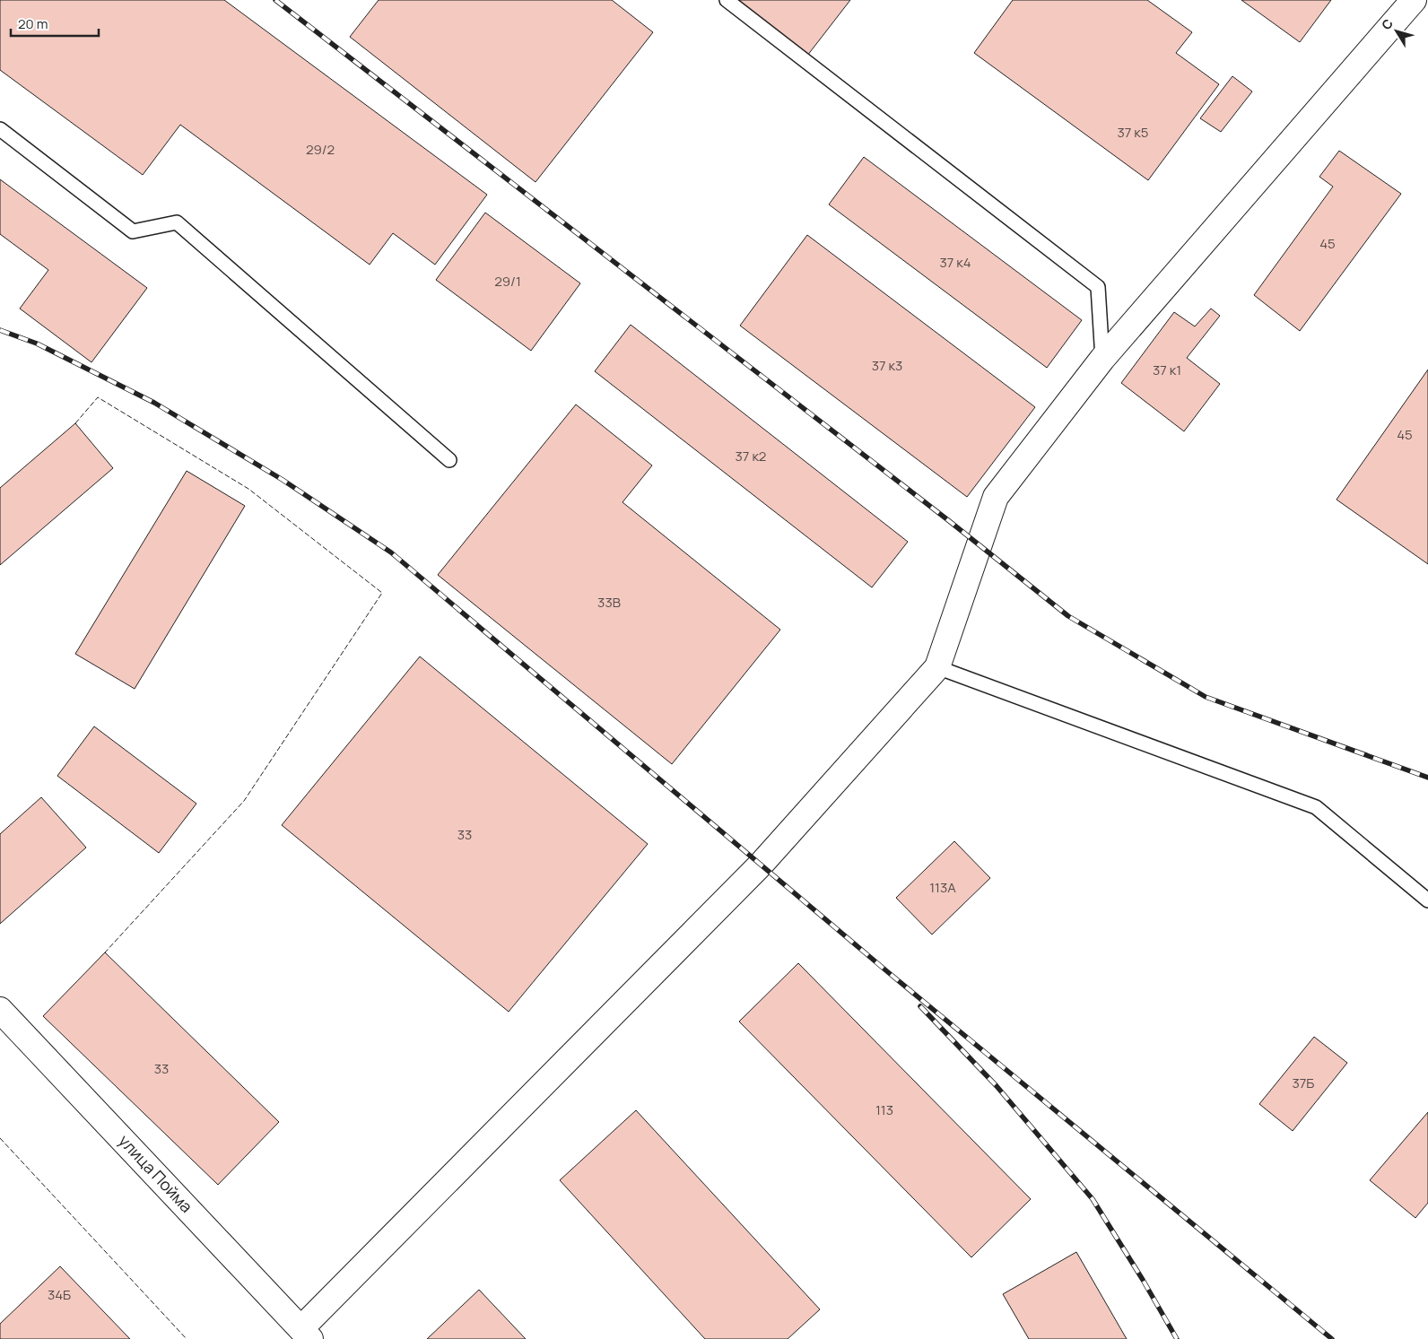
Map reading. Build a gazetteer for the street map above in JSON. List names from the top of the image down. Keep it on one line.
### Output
{"streets":{"street":["улица Пойма"]},"house_numbers":["37 к5","29/2","45","37 к4","29/1","37 к3","37 к1","45","37 к2","33В","33","113А","33","37Б","113","34Б"],"scale_bar":"20 m","north":"top left"}
